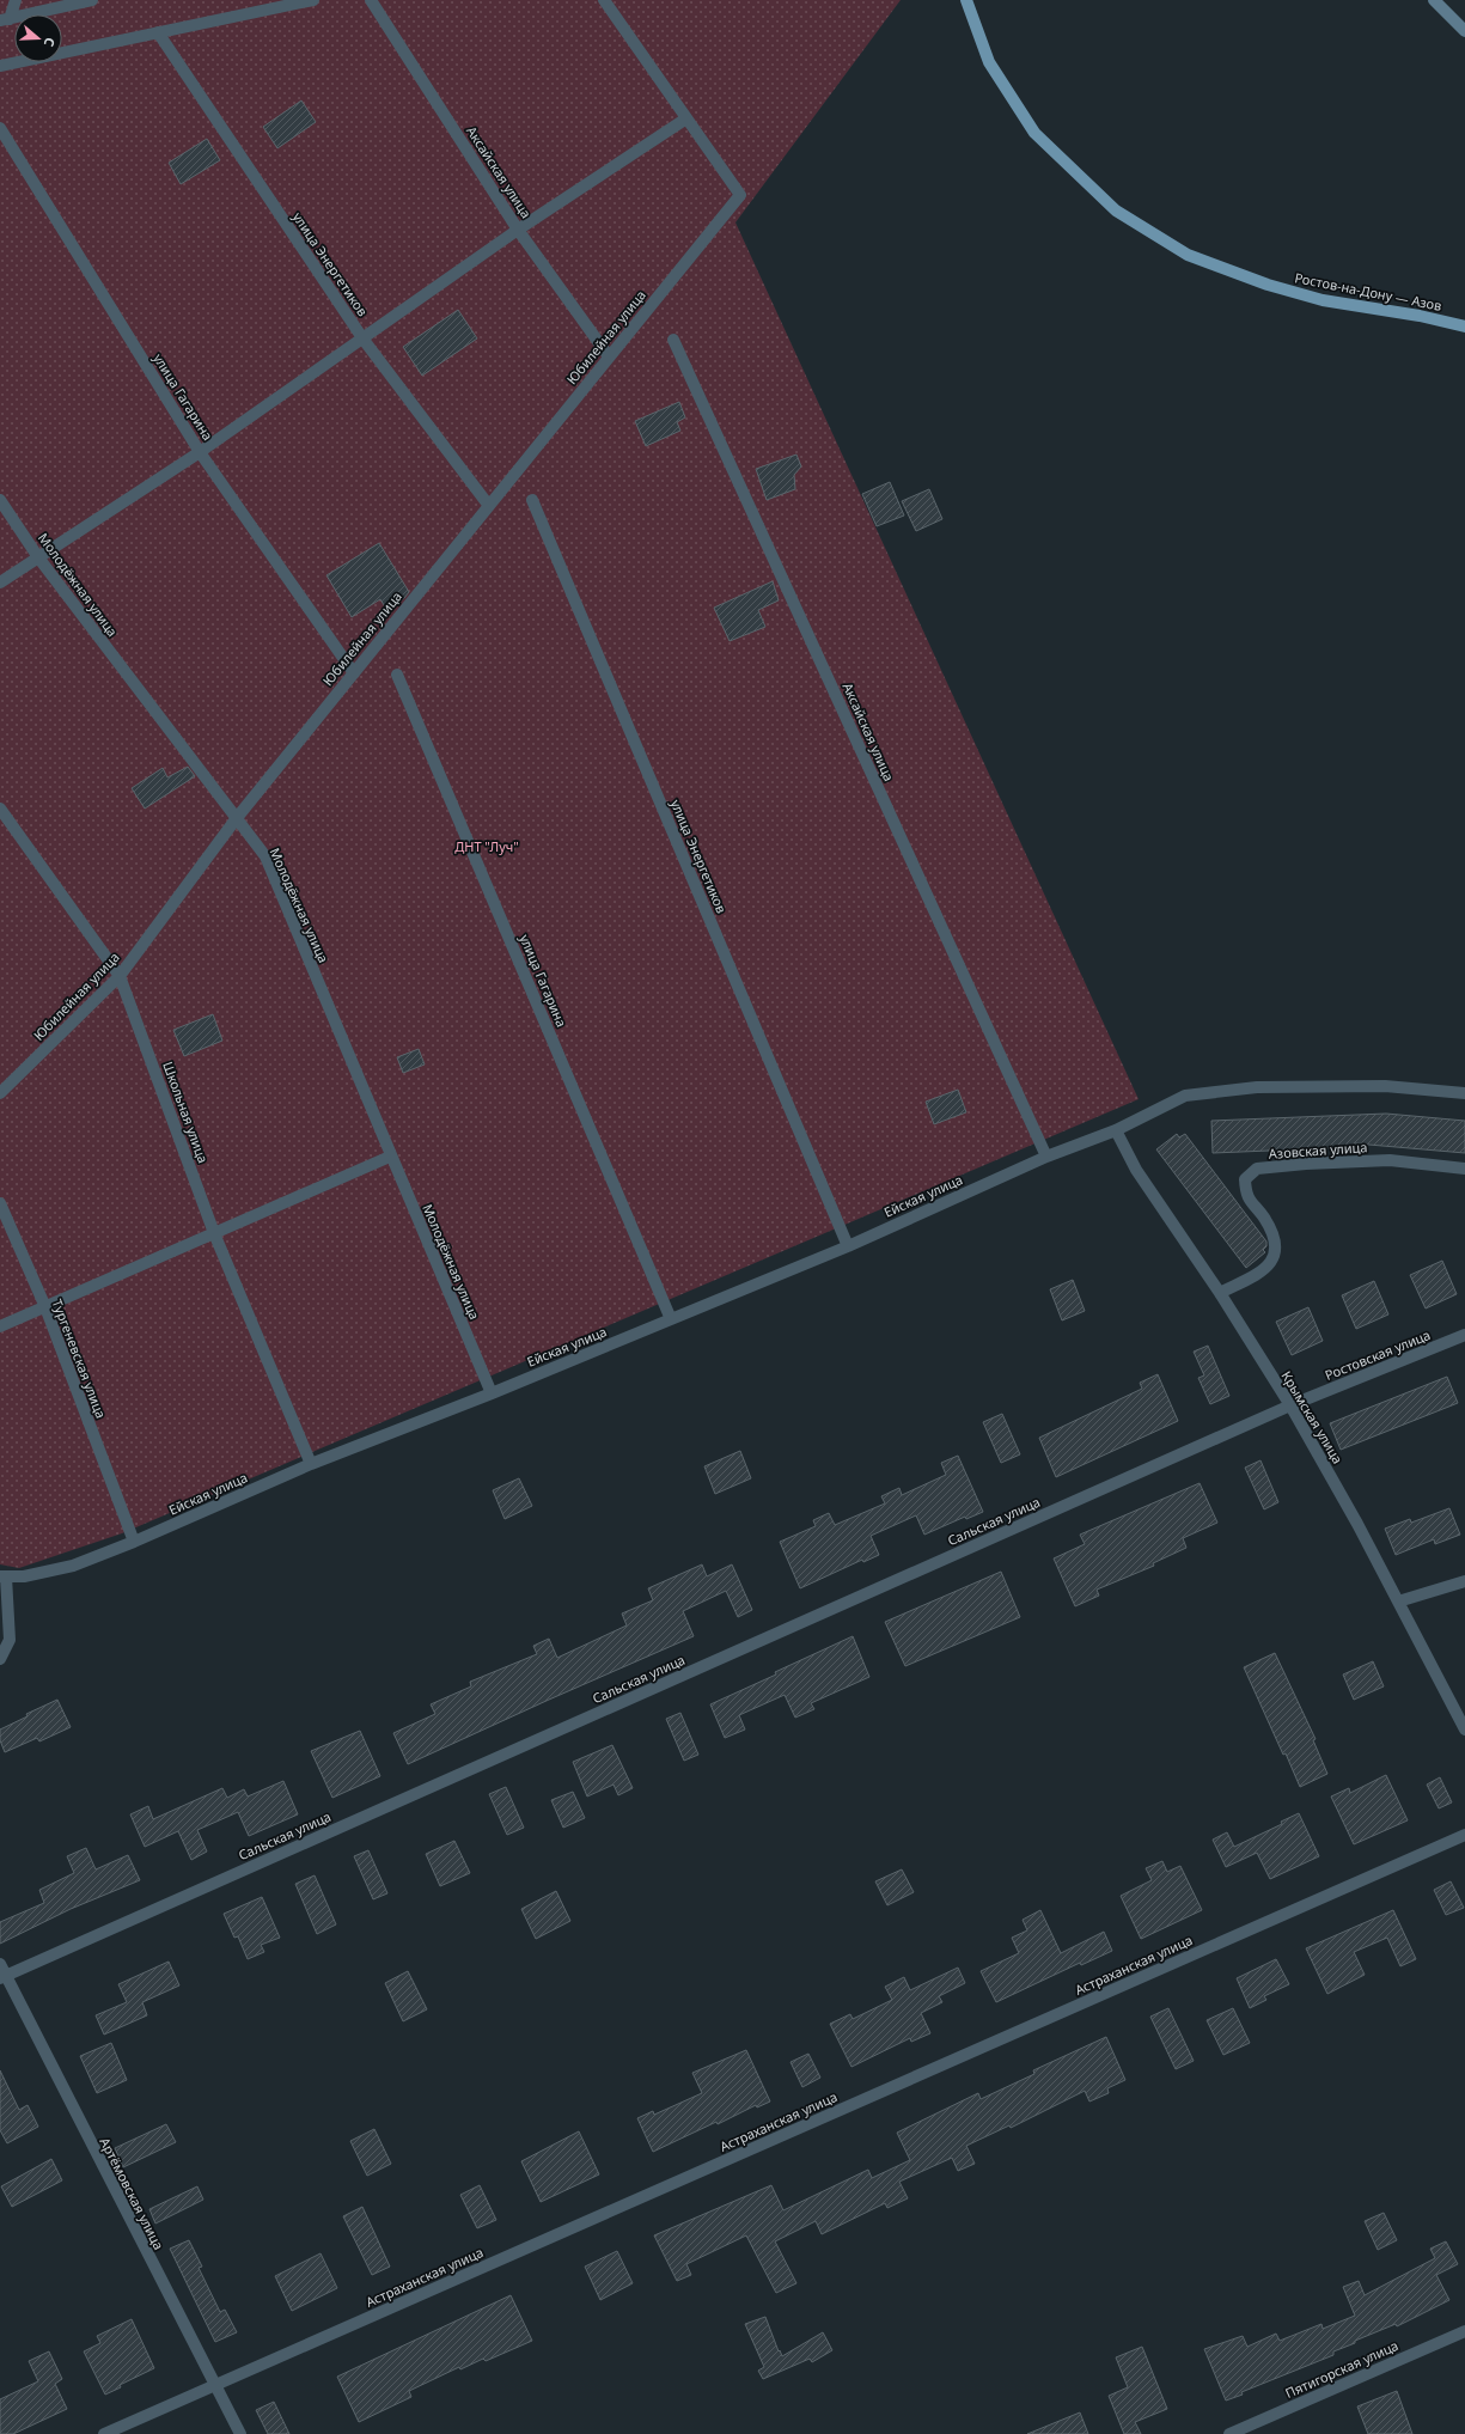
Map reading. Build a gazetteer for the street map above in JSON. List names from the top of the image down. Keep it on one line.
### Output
{"streets":{"main road":["Ростов-на-Дону — Азов"],"street":["Аксайская улица","улица Энергетиков","Юбилейная улица","улица Гагарина","Молодёжная улица","Школьная улица","Азовская улица","Ейская улица","Ростовская улица","Тургеневская улица","Крымская улица","Сальская улица","Астраханская улица","Артёмовская улица","Пятигорская улица"]},"crossings":[["Аксайская улица","Юбилейная улица"],["Аксайская улица","Ейская улица"],["улица Энергетиков","Юбилейная улица"],["улица Энергетиков","Ейская улица"],["Юбилейная улица","улица Гагарина"],["Юбилейная улица","Молодёжная улица"],["Юбилейная улица","Школьная улица"],["улица Гагарина","Ейская улица"],["Молодёжная улица","Ейская улица"],["Школьная улица","Ейская улица"],["Азовская улица","Крымская улица"],["Ейская улица","Тургеневская улица"],["Ейская улица","Крымская улица"],["Ростовская улица","Крымская улица"],["Ростовская улица","Сальская улица"],["Крымская улица","Сальская улица"],["Сальская улица","Артёмовская улица"],["Астраханская улица","Артёмовская улица"]],"parks":["ДНТ \"Луч\""],"north":"right"}
